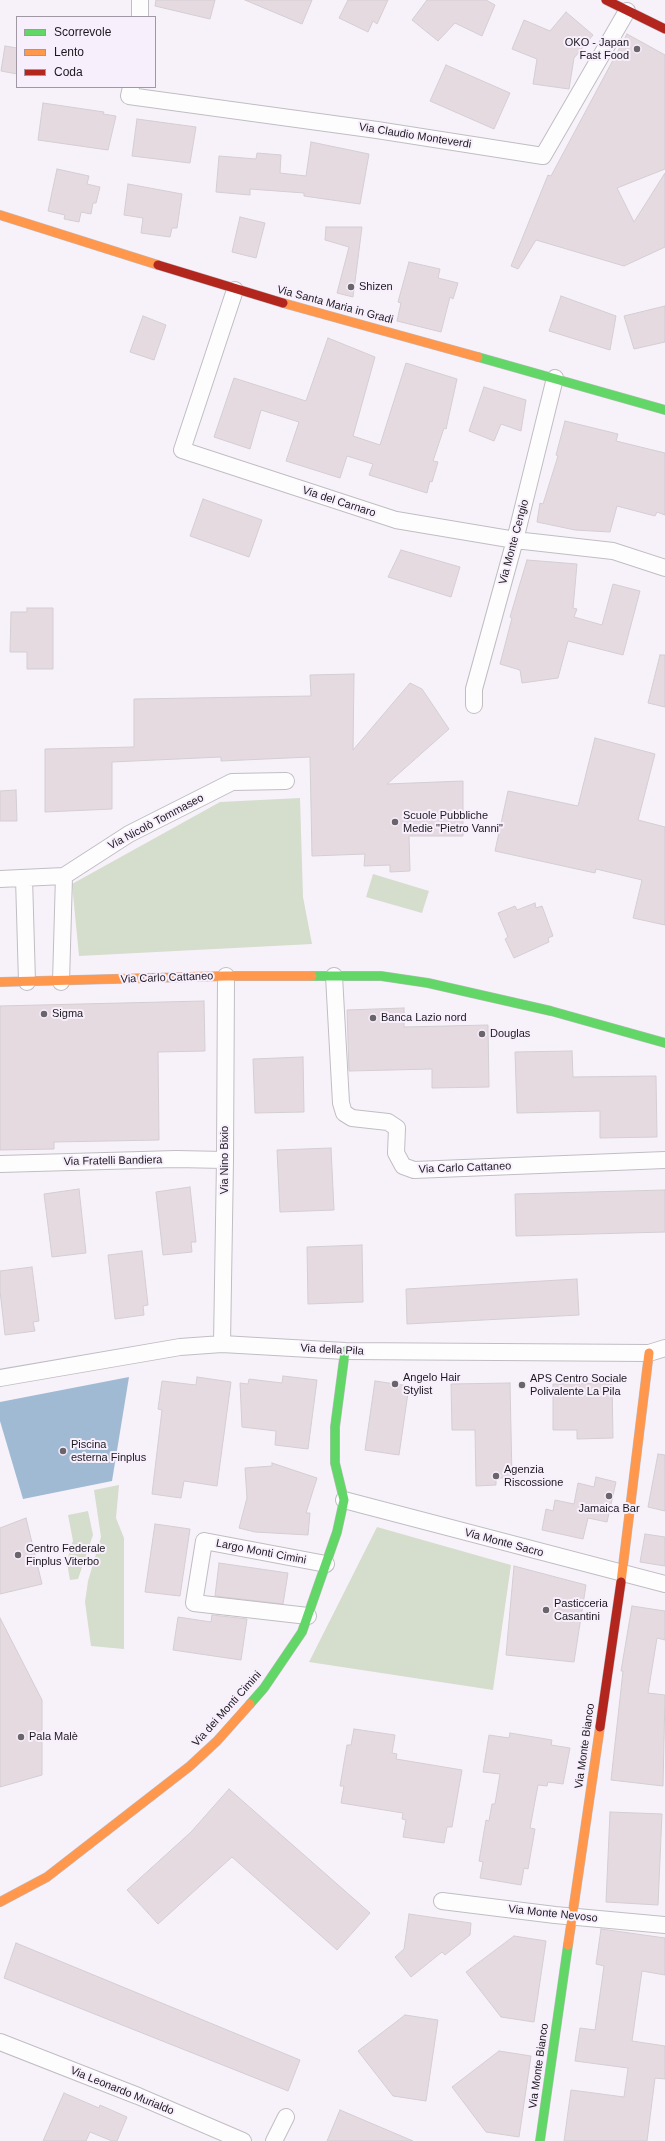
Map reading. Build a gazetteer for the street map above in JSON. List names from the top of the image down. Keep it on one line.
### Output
{"streets":{"street":["Via Claudio Monteverdi","Via Santa Maria in Gradi","Via del Carnaro","Via Monte Cengio","Via Nicolò Tommaseo","Via Carlo Cattaneo","Via Nino Bixio","Via Fratelli Bandiera","Via della Pila","Via Monte Sacro","Largo Monti Cimini","Via dei Monti Cimini","Via Monte Bianco","Via Monte Nevoso","Via Leonardo Murialdo"]},"crossings":[["Via Santa Maria in Gradi","Via del Carnaro"],["Via Santa Maria in Gradi","Via Monte Cengio"],["Via del Carnaro","Via Monte Cengio"],["Via Carlo Cattaneo","Via Nino Bixio"],["Via Nino Bixio","Via Fratelli Bandiera"],["Via Nino Bixio","Via della Pila"],["Via della Pila","Via dei Monti Cimini"],["Via della Pila","Via Monte Bianco"],["Via Monte Sacro","Via dei Monti Cimini"],["Via Monte Sacro","Via Monte Bianco"],["Largo Monti Cimini","Via dei Monti Cimini"],["Via Monte Bianco","Via Monte Nevoso"]],"places":["OKO - Japan Fast Food","Shizen","Scuole Pubbliche Medie \"Pietro Vanni\"","Sigma","Banca Lazio nord","Douglas","Angelo Hair Stylist","APS Centro Sociale Polivalente La Pila","Piscina esterna Finplus","Agenzia Riscossione","Jamaica Bar","Centro Federale Finplus Viterbo","Pasticceria Casantini","Pala Malè"],"legend":["Scorrevole","Lento","Coda"]}
